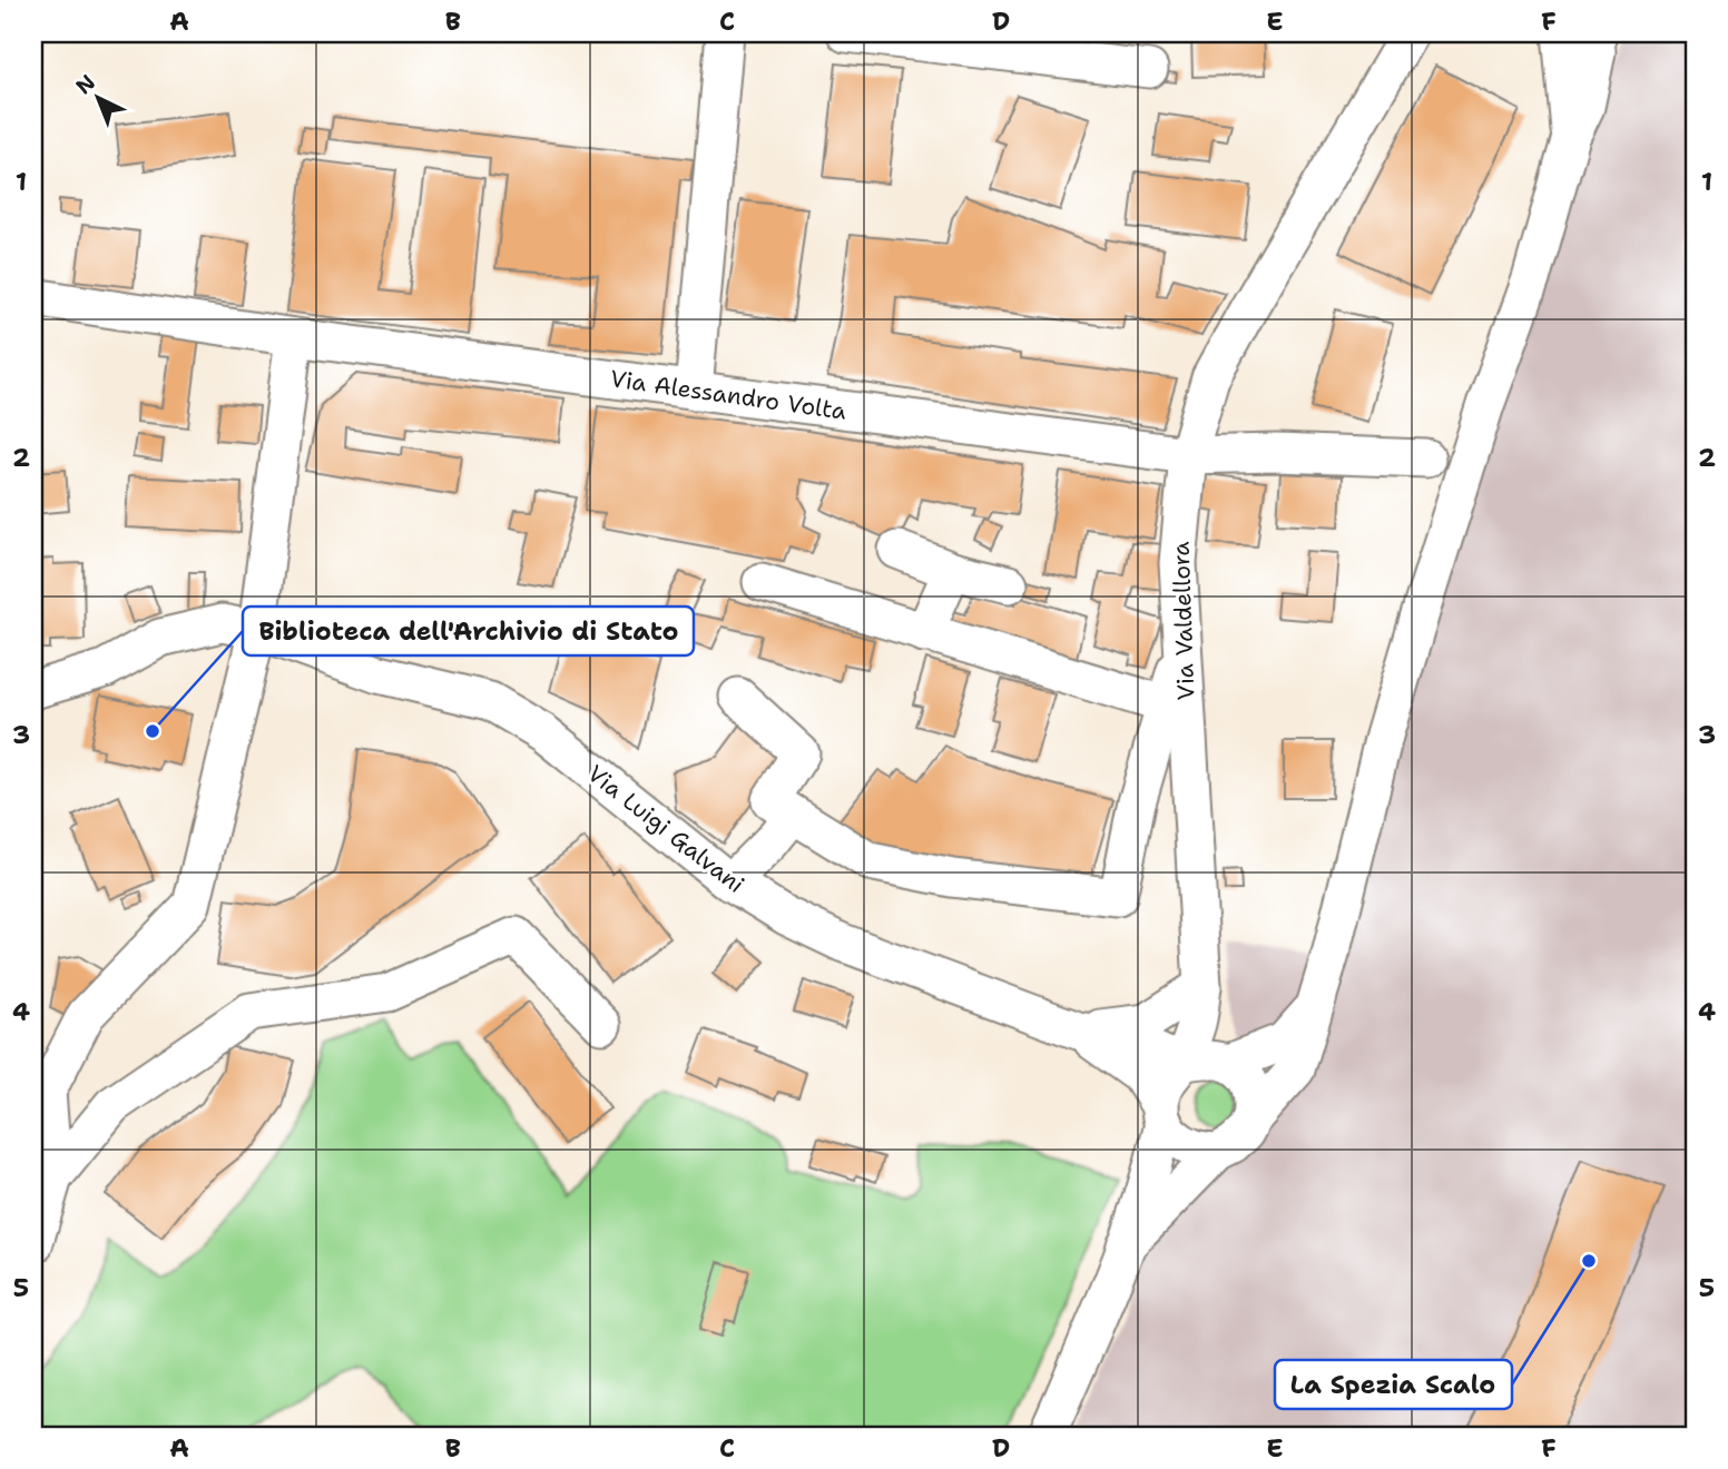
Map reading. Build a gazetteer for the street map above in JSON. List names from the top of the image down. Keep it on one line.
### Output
{"streets":{"street":["Via Alessandro Volta","Via Valdellora","Via Luigi Galvani"]},"crossings":[["Via Alessandro Volta","Via Valdellora"],["Via Valdellora","Via Luigi Galvani"]],"places":["Biblioteca dell'Archivio di Stato","La Spezia Scalo"],"north":"top left","grid":{"columns":["A","B","C","D","E","F"],"rows":["1","2","3","4","5"]}}
